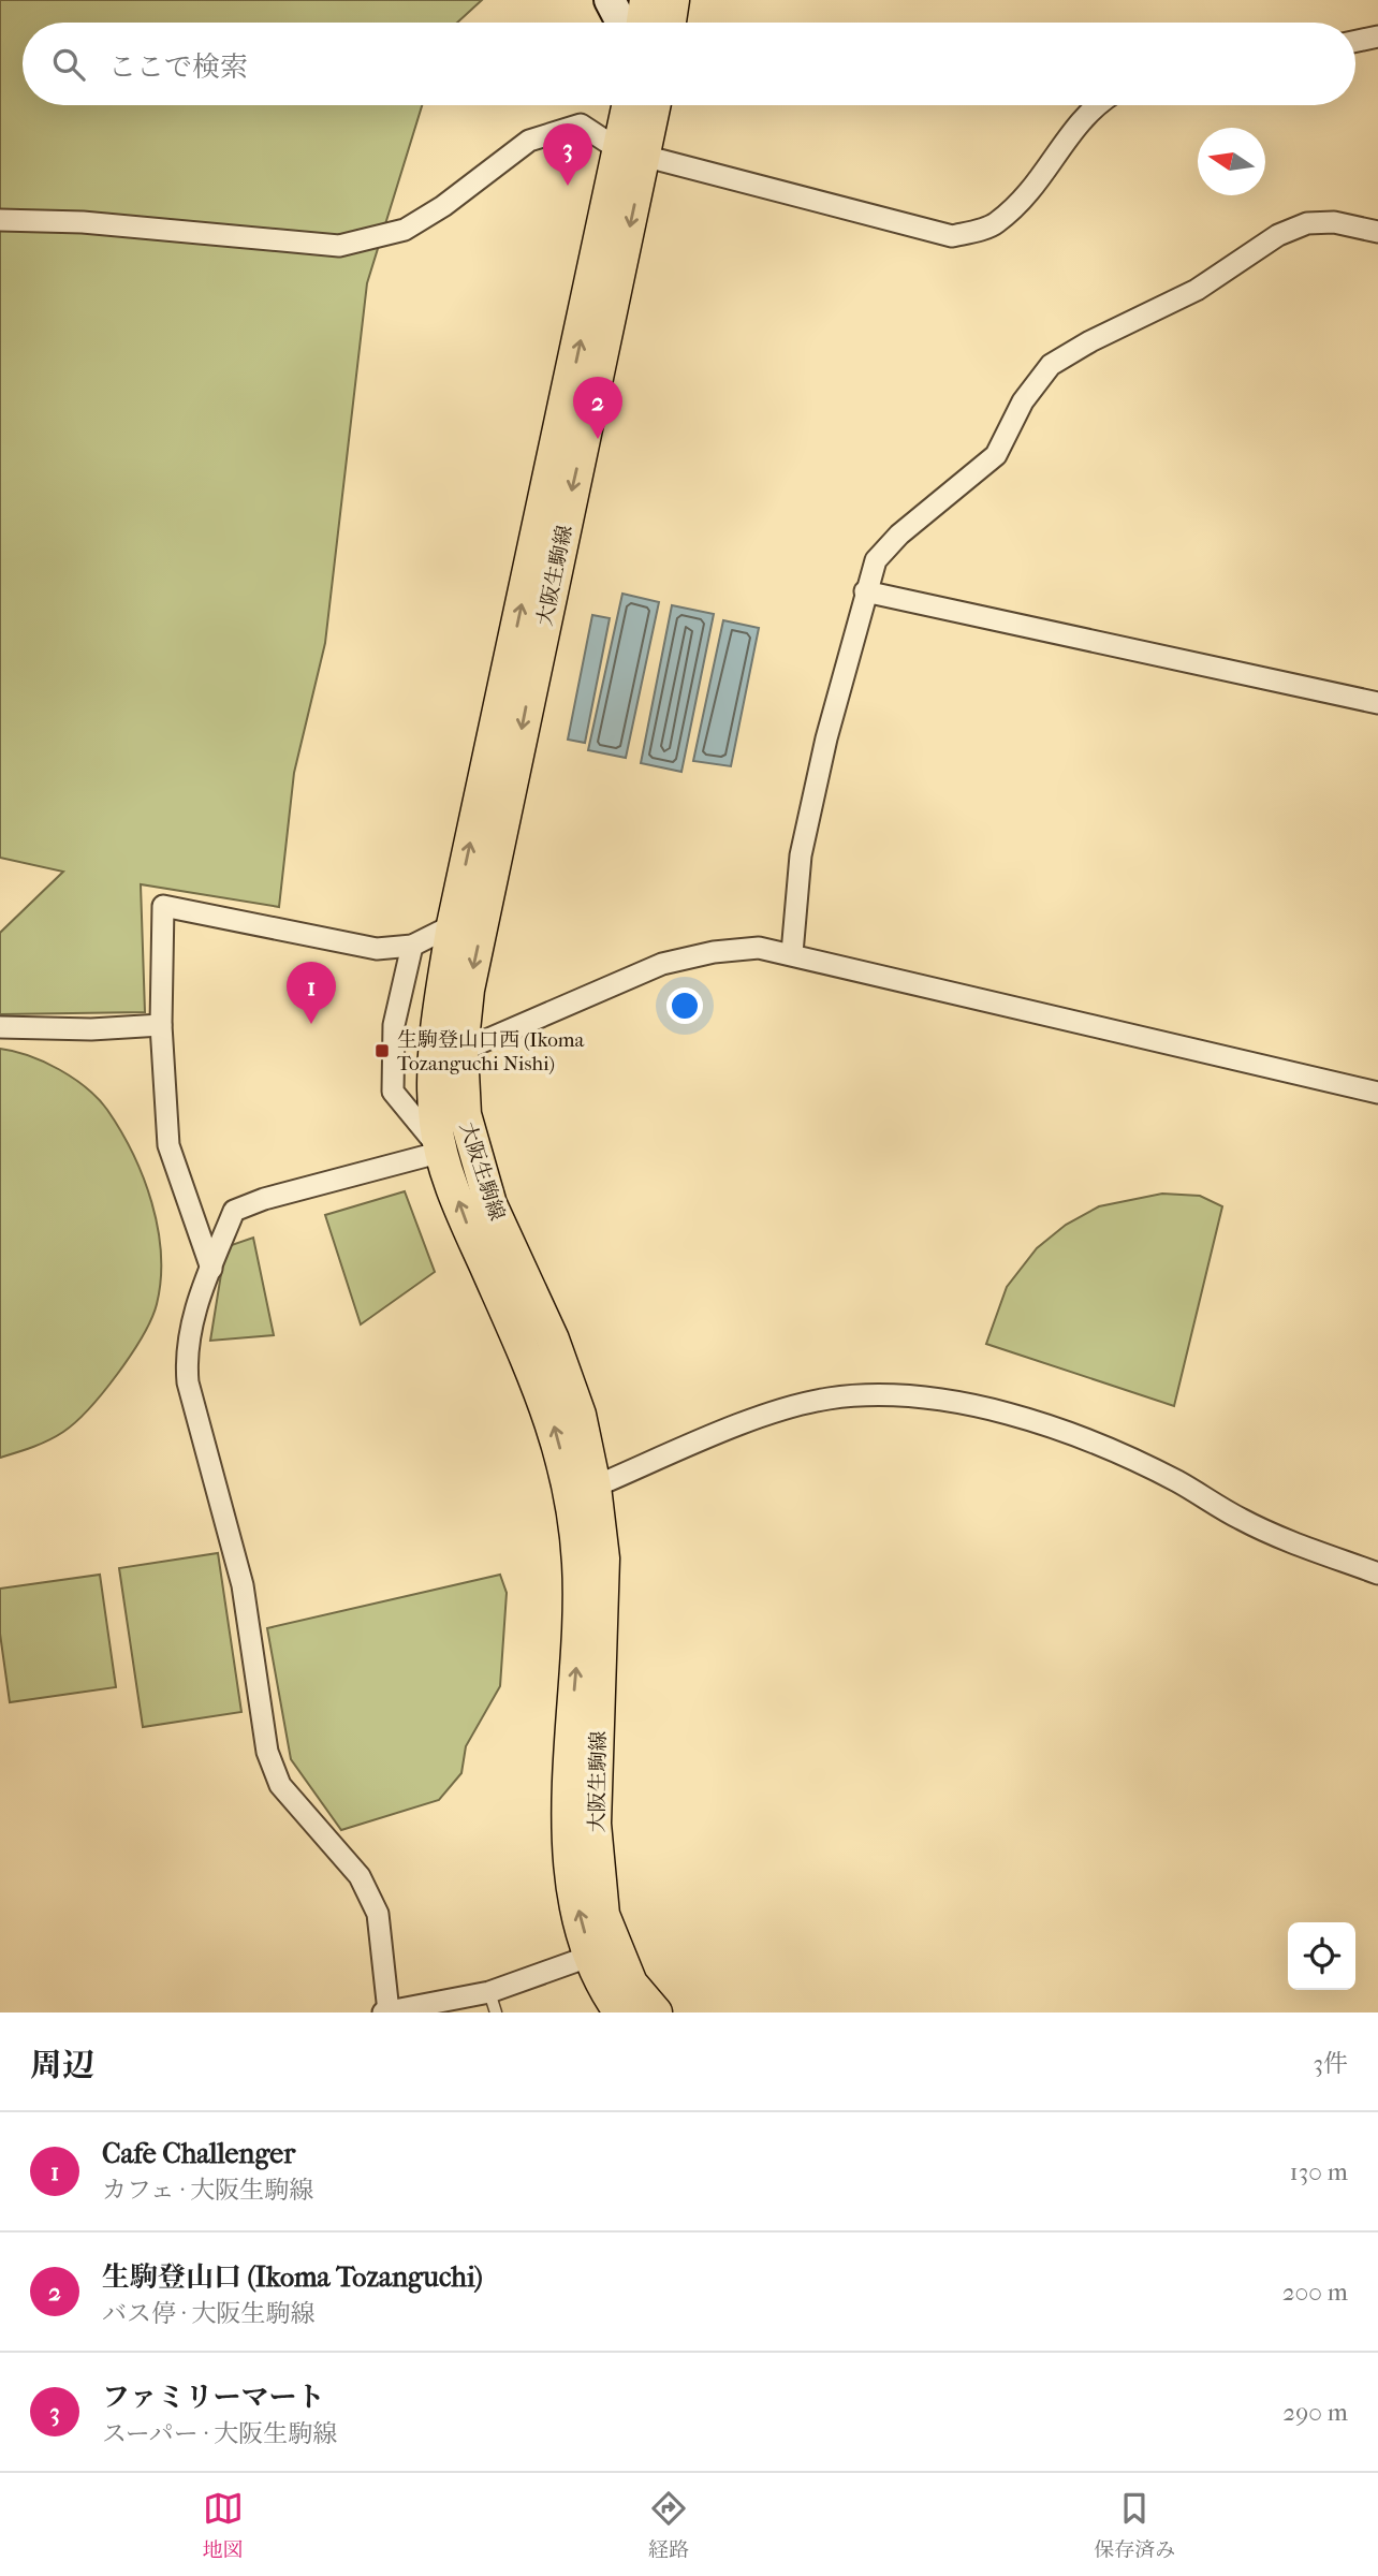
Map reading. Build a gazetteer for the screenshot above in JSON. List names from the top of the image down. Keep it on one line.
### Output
{"streets":{"main road":["大阪生駒線"]},"places":{"transit":["生駒登山口西 (Ikoma Tozanguchi Nishi)"]},"north":"left","page":{"search":"ここで検索","pins":["3","2","1"],"heading":["周辺","3件"],"list":[{"mark":"1","name":"Cafe Challenger","note":"カフェ · 大阪生駒線","value":"130 m"},{"mark":"2","name":"生駒登山口 (Ikoma Tozanguchi)","note":"バス停 · 大阪生駒線","value":"200 m"},{"mark":"3","name":"ファミリーマート","note":"スーパー · 大阪生駒線","value":"290 m"}],"nav":["地図","経路","保存済み"]}}
